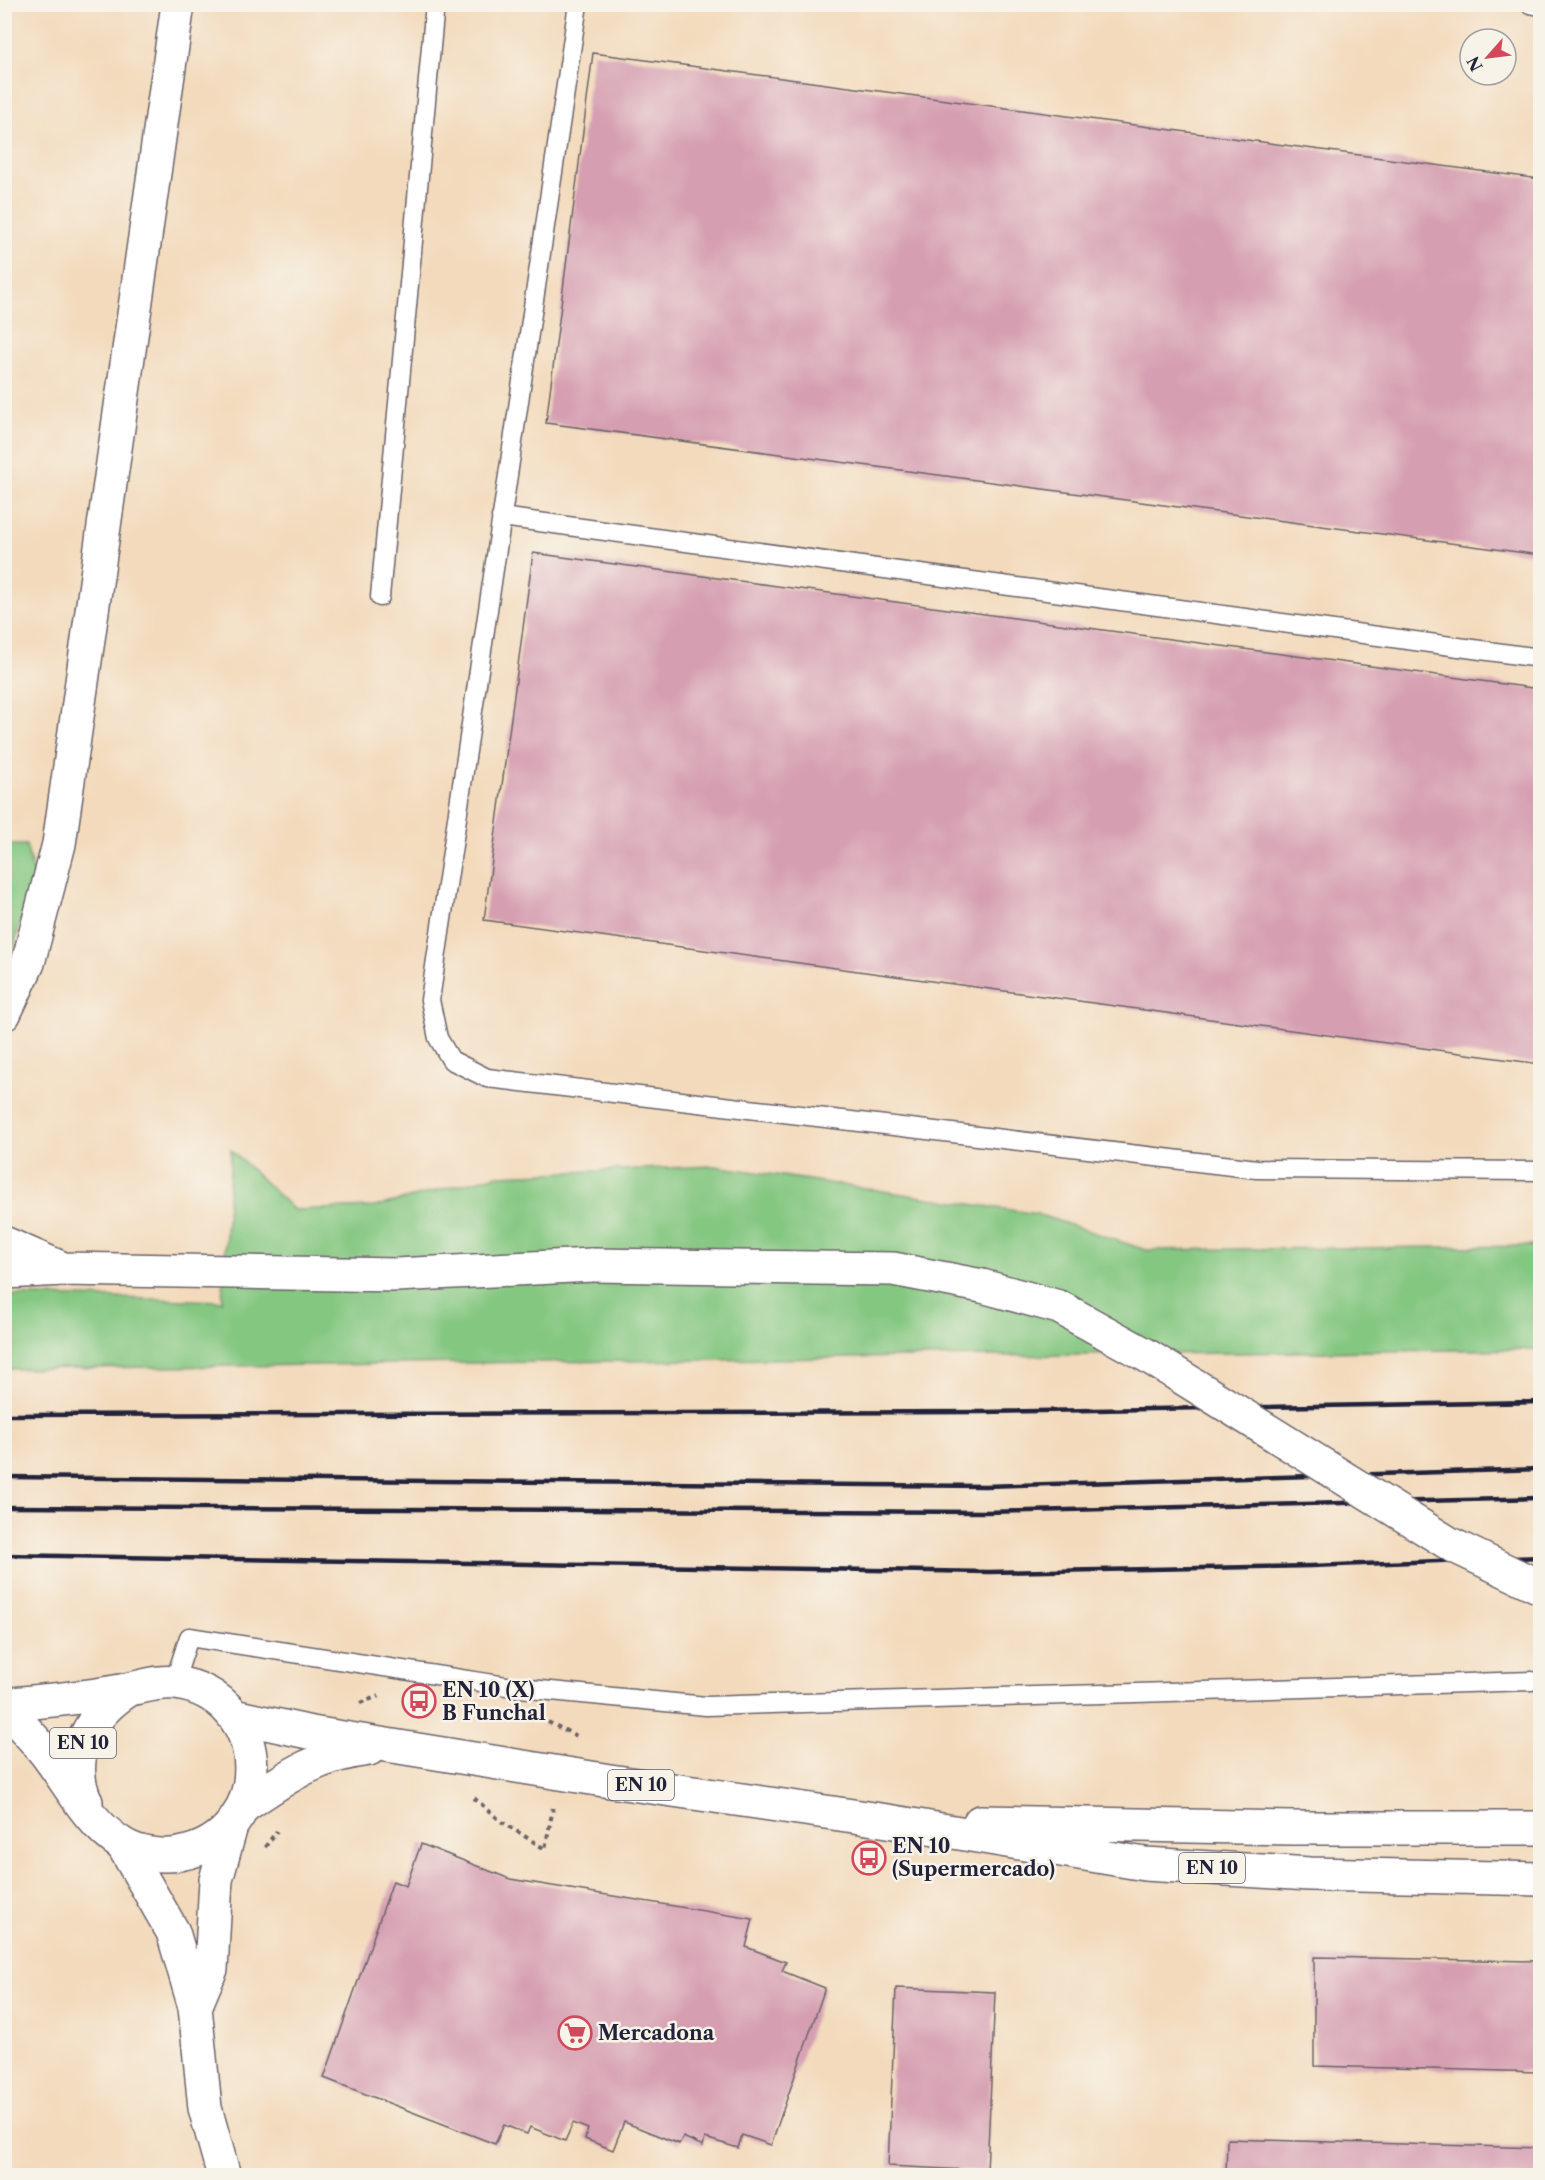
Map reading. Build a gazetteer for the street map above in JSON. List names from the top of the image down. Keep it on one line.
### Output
{"streets":{"main road":["EN 10"]},"places":{"bus stop":["EN 10 (X) B Funchal","EN 10 (Supermercado)"],"supermarket":["Mercadona"]},"north":"bottom left"}
